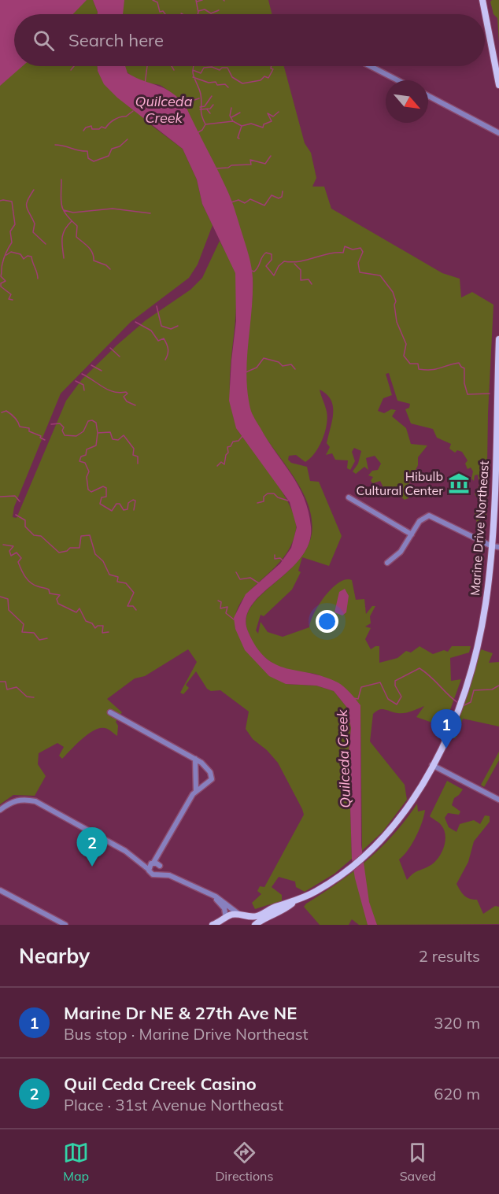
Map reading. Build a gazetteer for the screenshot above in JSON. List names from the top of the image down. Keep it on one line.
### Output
{"streets":{"main road":["Marine Drive Northeast"]},"water":["Quilceda Creek"],"places":{"museum":["Hibulb Cultural Center"]},"north":"bottom right","page":{"search":"Search here","pins":["1","2"],"heading":["Nearby","2 results"],"list":[{"mark":"1","name":"Marine Dr NE & 27th Ave NE","note":"Bus stop · Marine Drive Northeast","value":"320 m"},{"mark":"2","name":"Quil Ceda Creek Casino","note":"Place · 31st Avenue Northeast","value":"620 m"}],"nav":["Map","Directions","Saved"]}}
